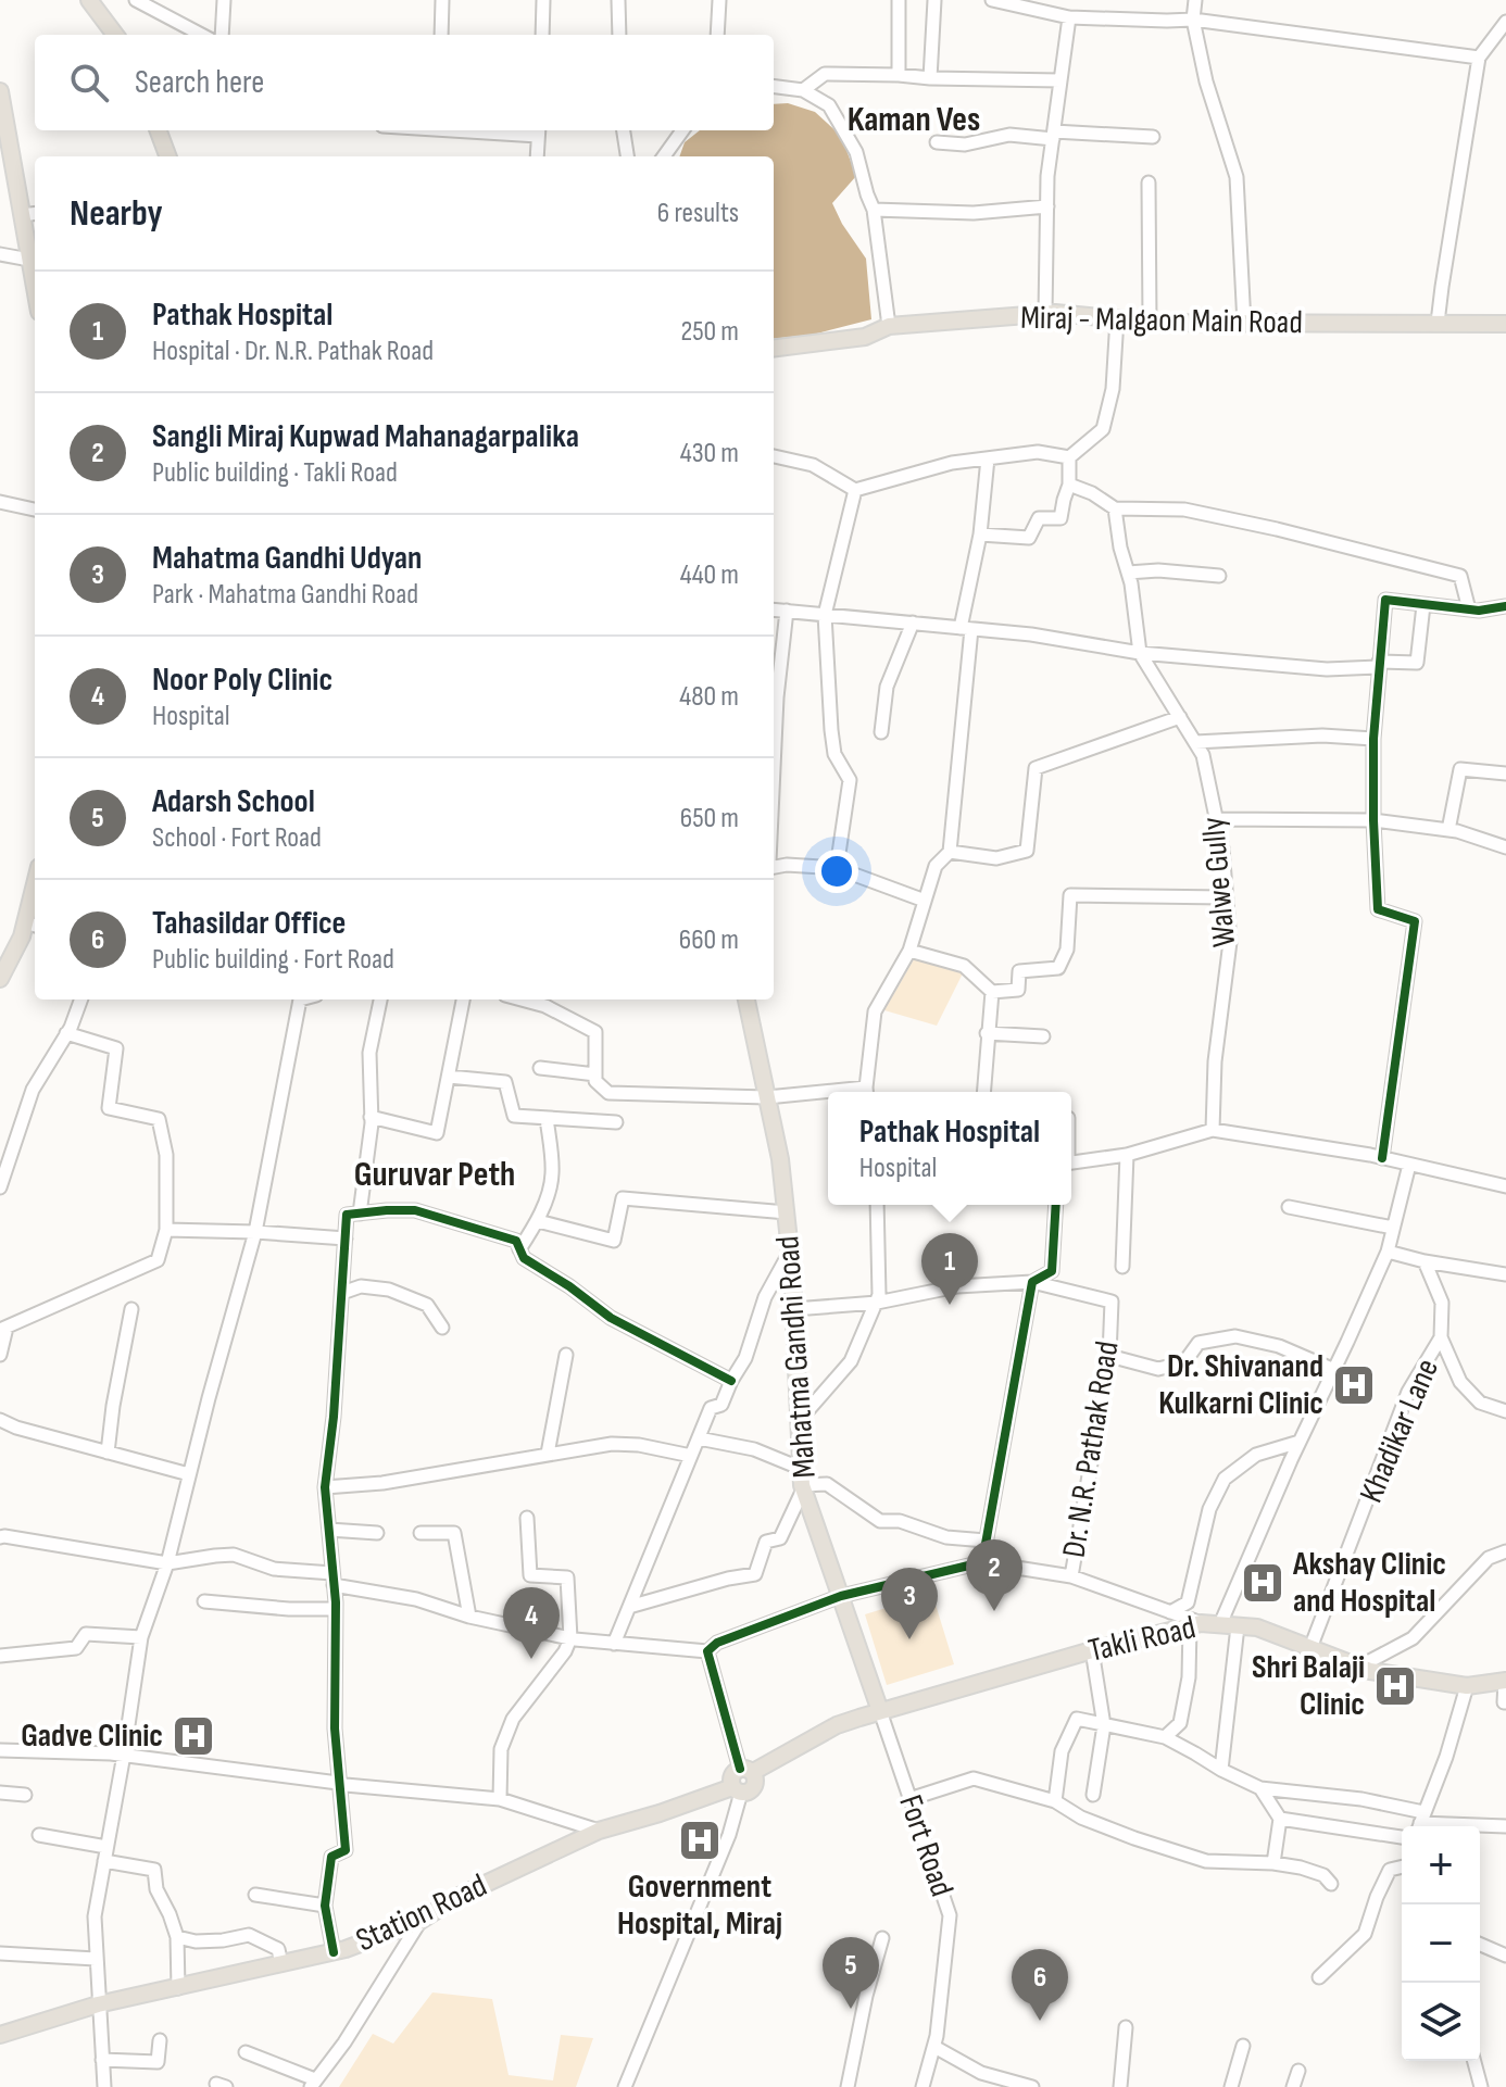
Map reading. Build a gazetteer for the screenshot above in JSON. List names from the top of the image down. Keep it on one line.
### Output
{"streets":{"main road":["Miraj - Malgaon Main Road","Mahatma Gandhi Road","Takli Road","Station Road"],"street":["Walwe Gully","Khadikar Lane","Dr. N.R. Pathak Road","Fort Road"]},"crossings":[["Mahatma Gandhi Road","Dr. N.R. Pathak Road"],["Mahatma Gandhi Road","Takli Road"],["Mahatma Gandhi Road","Fort Road"],["Khadikar Lane","Takli Road"],["Takli Road","Fort Road"]],"districts":["Kaman Ves","Guruvar Peth"],"places":{"hospital":["Dr. Shivanand Kulkarni Clinic","Akshay Clinic and Hospital","Shri Balaji Clinic","Gadve Clinic","Government Hospital, Miraj"]},"page":{"search":"Search here","heading":["Nearby","6 results"],"list":[{"mark":"1","name":"Pathak Hospital","note":"Hospital · Dr. N.R. Pathak Road","value":"250 m"},{"mark":"2","name":"Sangli Miraj Kupwad Mahanagarpalika","note":"Public building · Takli Road","value":"430 m"},{"mark":"3","name":"Mahatma Gandhi Udyan","note":"Park · Mahatma Gandhi Road","value":"440 m"},{"mark":"4","name":"Noor Poly Clinic","note":"Hospital","value":"480 m"},{"mark":"5","name":"Adarsh School","note":"School · Fort Road","value":"650 m"},{"mark":"6","name":"Tahasildar Office","note":"Public building · Fort Road","value":"660 m"}],"popup":["Pathak Hospital","Hospital"],"pins":["1","2","3","4","5","6"],"map_buttons":["+","−"]}}
